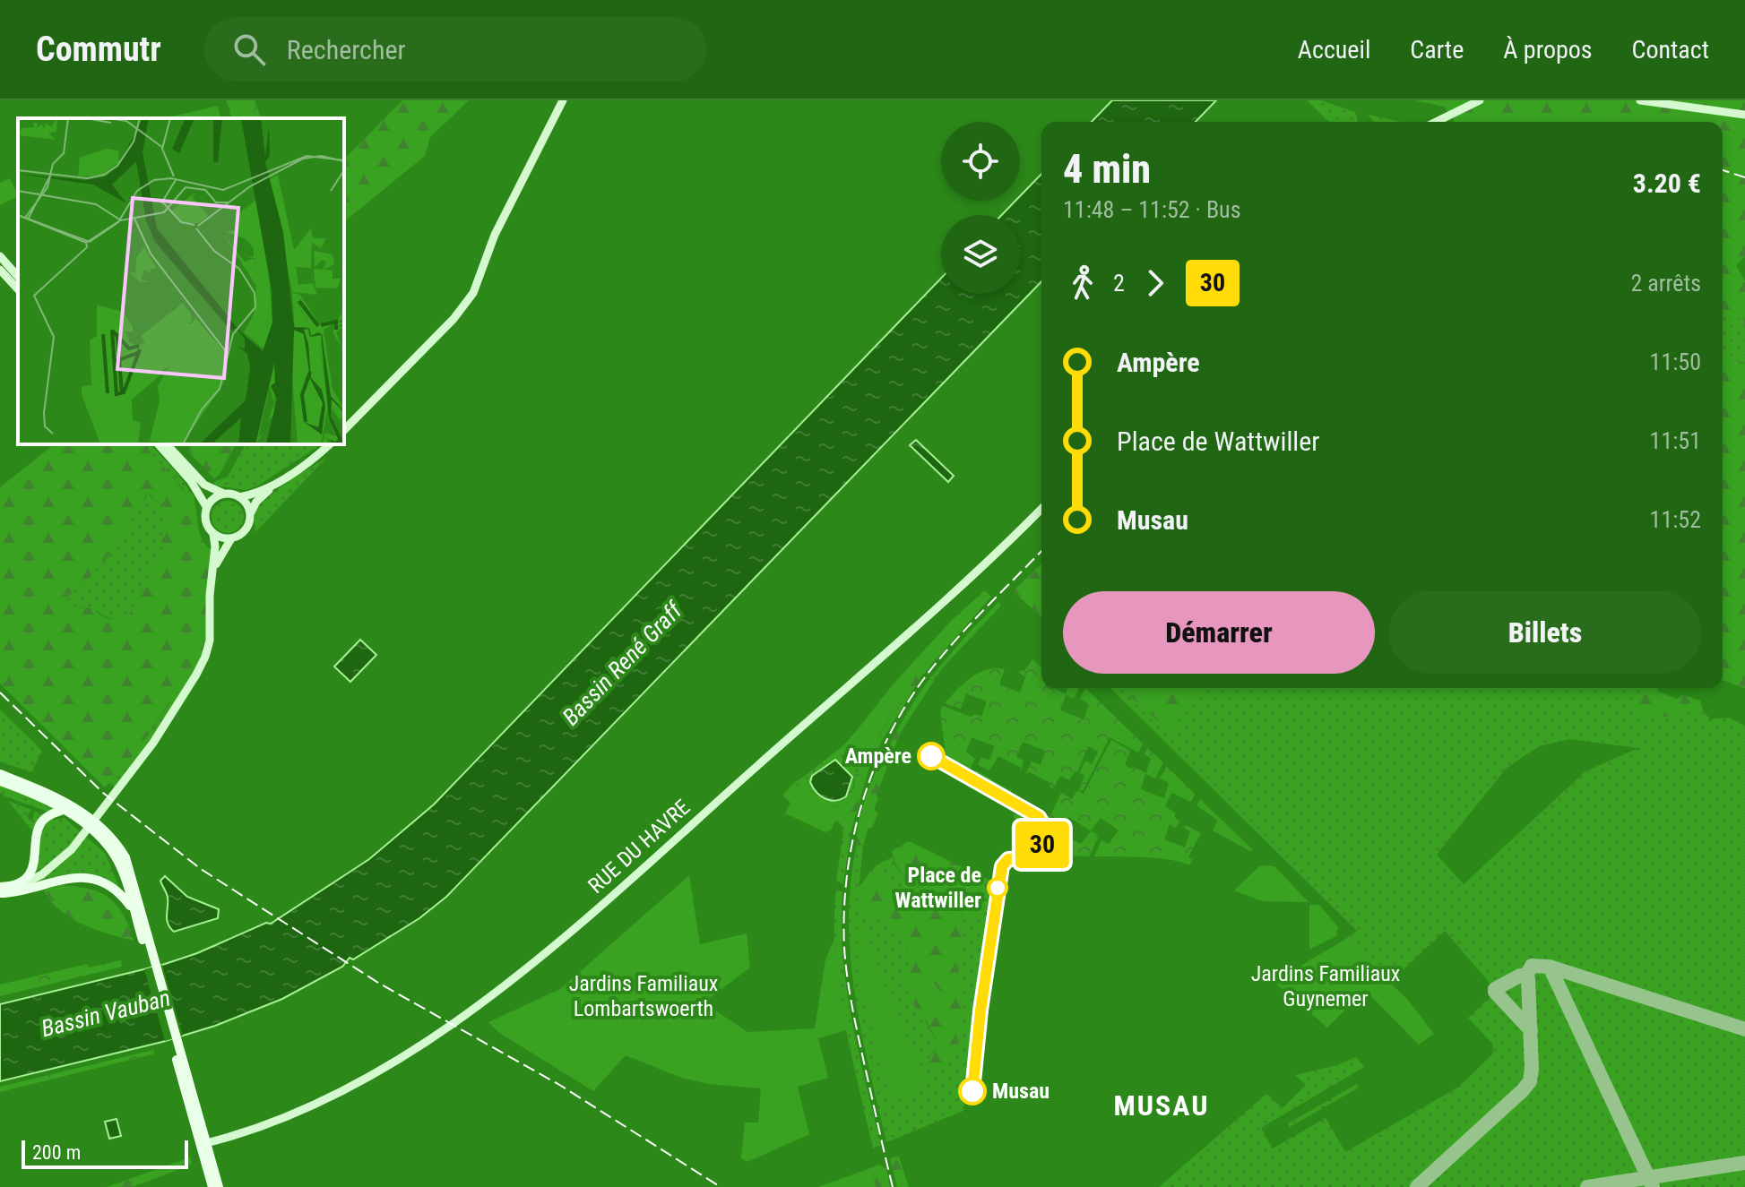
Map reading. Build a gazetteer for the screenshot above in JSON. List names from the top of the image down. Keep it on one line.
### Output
{"streets":{"main road":["RUE DU HAVRE"]},"districts":["MUSAU"],"water":["Bassin René Graff","Bassin Vauban"],"parks":["Jardins Familiaux Guynemer","Jardins Familiaux Lombartswoerth"],"places":["Ampère","Place de Wattwiller","Musau"],"lines":["bus line 30"],"scale_bar":"200 m","page":{"header":"Commutr","search":"Rechercher","nav":["Accueil","Carte","À propos","Contact"],"on_map":"30","heading":["4 min","11:48 – 11:52 · Bus","3.20 €"],"legs":["2","30","2 arrêts"],"list":[{"name":"Ampère","value":"11:50"},{"name":"Place de Wattwiller","value":"11:51"},{"name":"Musau","value":"11:52"}],"buttons":["Démarrer","Billets"],"scale":"200 m"}}
